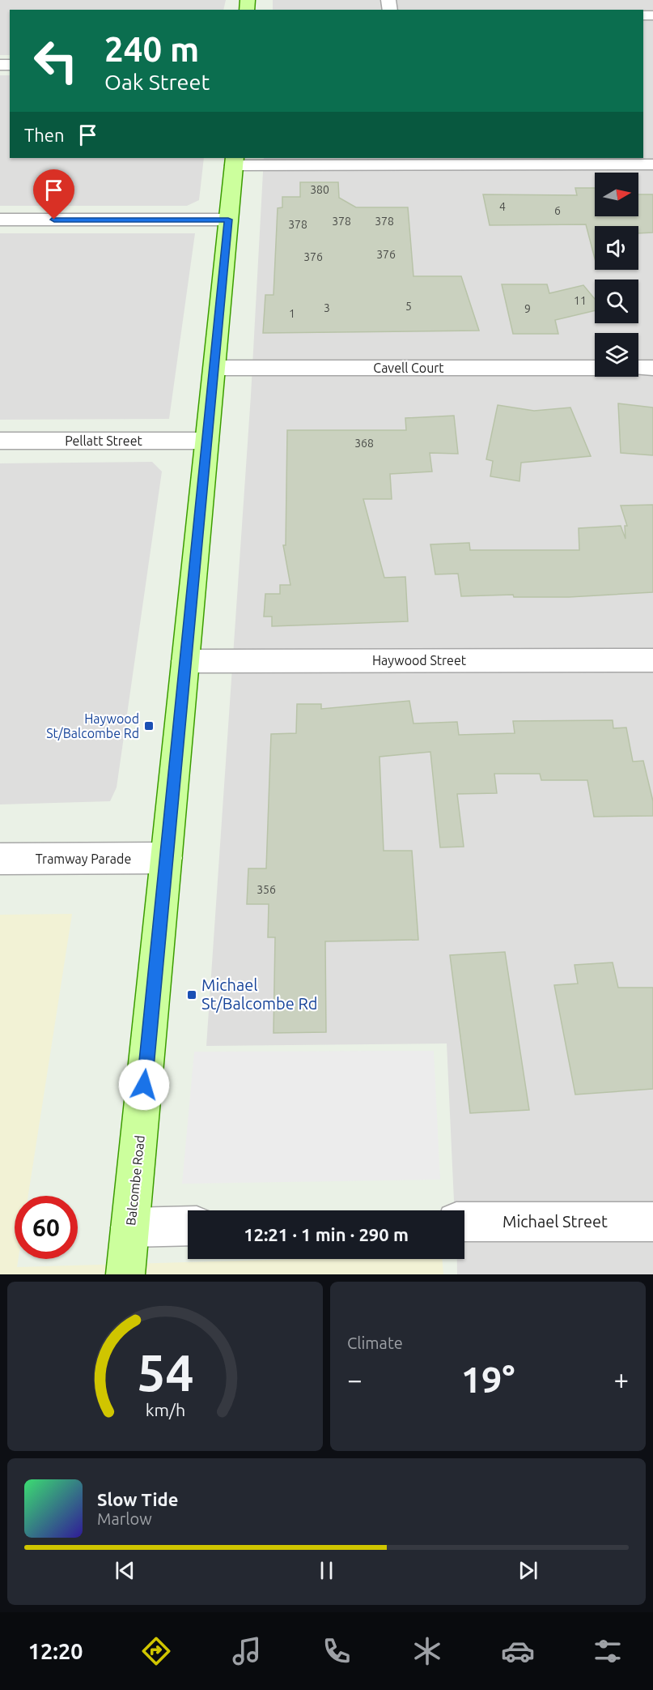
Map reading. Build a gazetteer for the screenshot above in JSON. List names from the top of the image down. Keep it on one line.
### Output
{"streets":{"main road":["Balcombe Road"],"street":["Cavell Court","Pellatt Street","Haywood Street","Tramway Parade","Michael Street"]},"crossings":[["Cavell Court","Balcombe Road"],["Pellatt Street","Balcombe Road"],["Haywood Street","Balcombe Road"],["Tramway Parade","Balcombe Road"]],"places":{"transit":["Haywood St/Balcombe Rd","Michael St/Balcombe Rd"]},"house_numbers":["380","4","6","378","378","378","376","376","11","5","3","9","1","368","356"],"north":"right","page":{"turn":["240 m","Oak Street"],"then":"Then","limit":"60","trip":"12:21 · 1 min · 290 m","tile":"Climate","heat":["−","19°","+"],"song":["Slow Tide","Marlow"],"tabs":"12:20","gauge":["54","km/h"]}}
